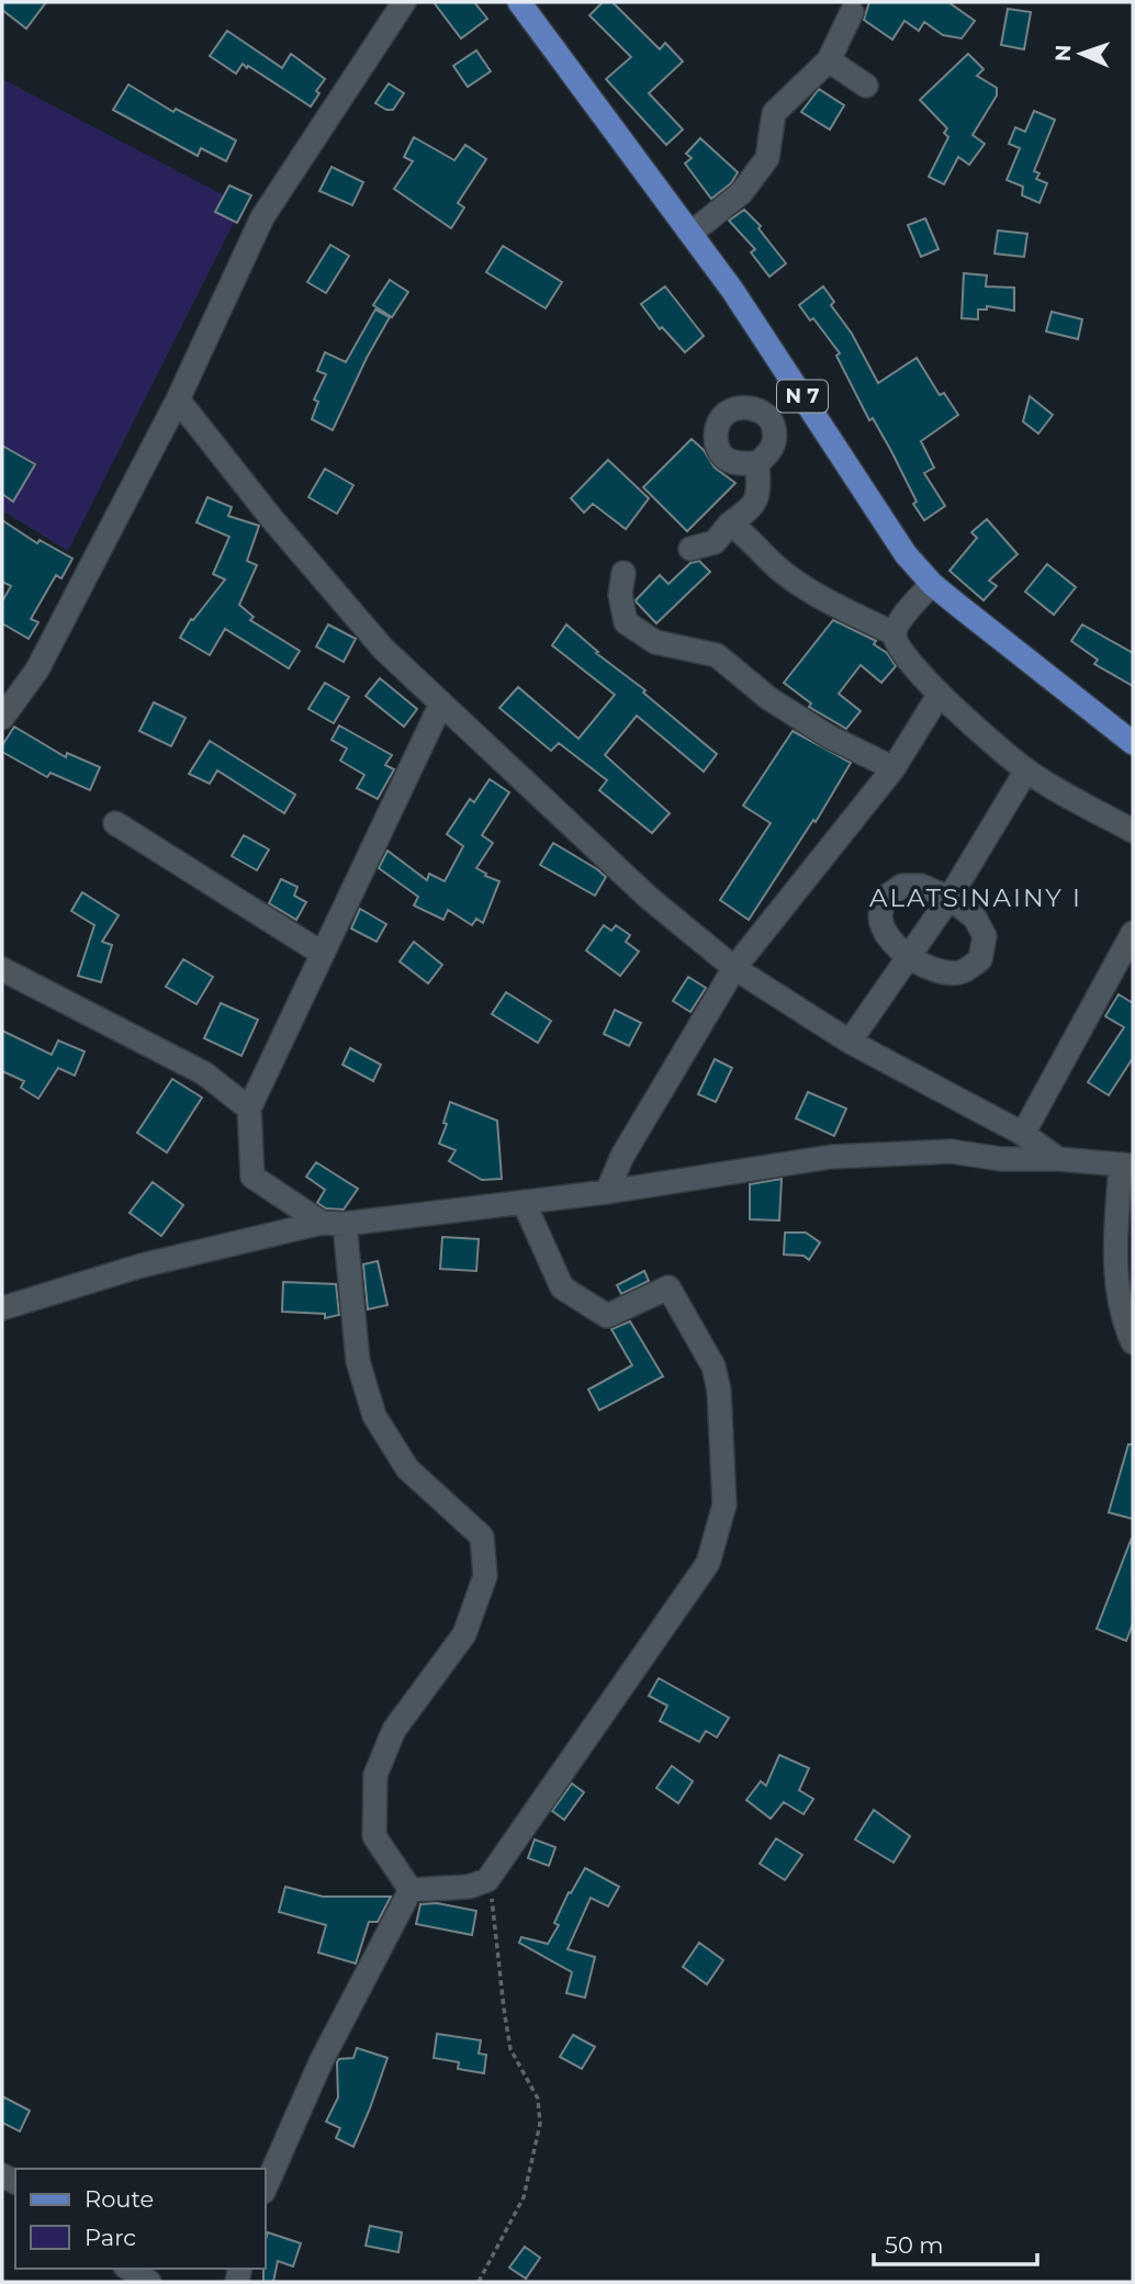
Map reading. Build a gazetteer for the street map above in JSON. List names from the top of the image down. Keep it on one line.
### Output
{"streets":{"main road":["N 7"]},"districts":["ALATSINAINY I"],"legend":["Route","Parc"],"scale_bar":"50 m","north":"left"}
